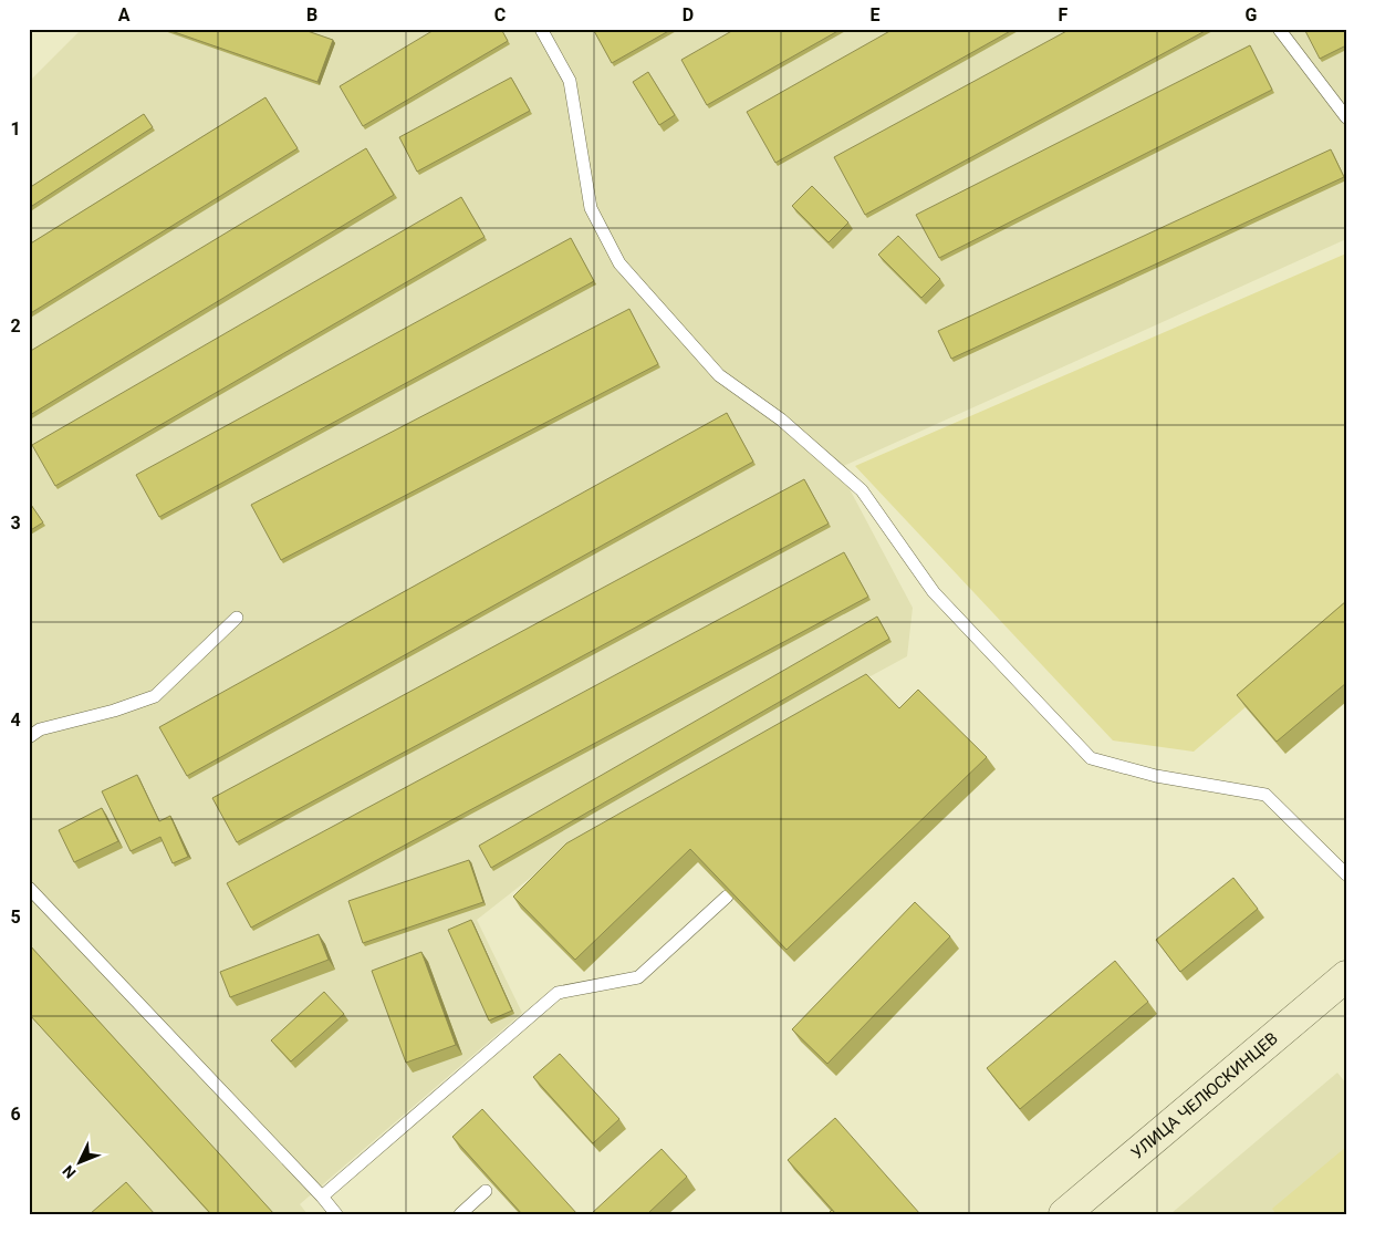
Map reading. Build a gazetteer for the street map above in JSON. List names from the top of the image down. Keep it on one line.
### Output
{"streets":{"street":["УЛИЦА ЧЕЛЮСКИНЦЕВ"]},"north":"bottom left","grid":{"columns":["A","B","C","D","E","F","G"],"rows":["1","2","3","4","5","6"]}}
